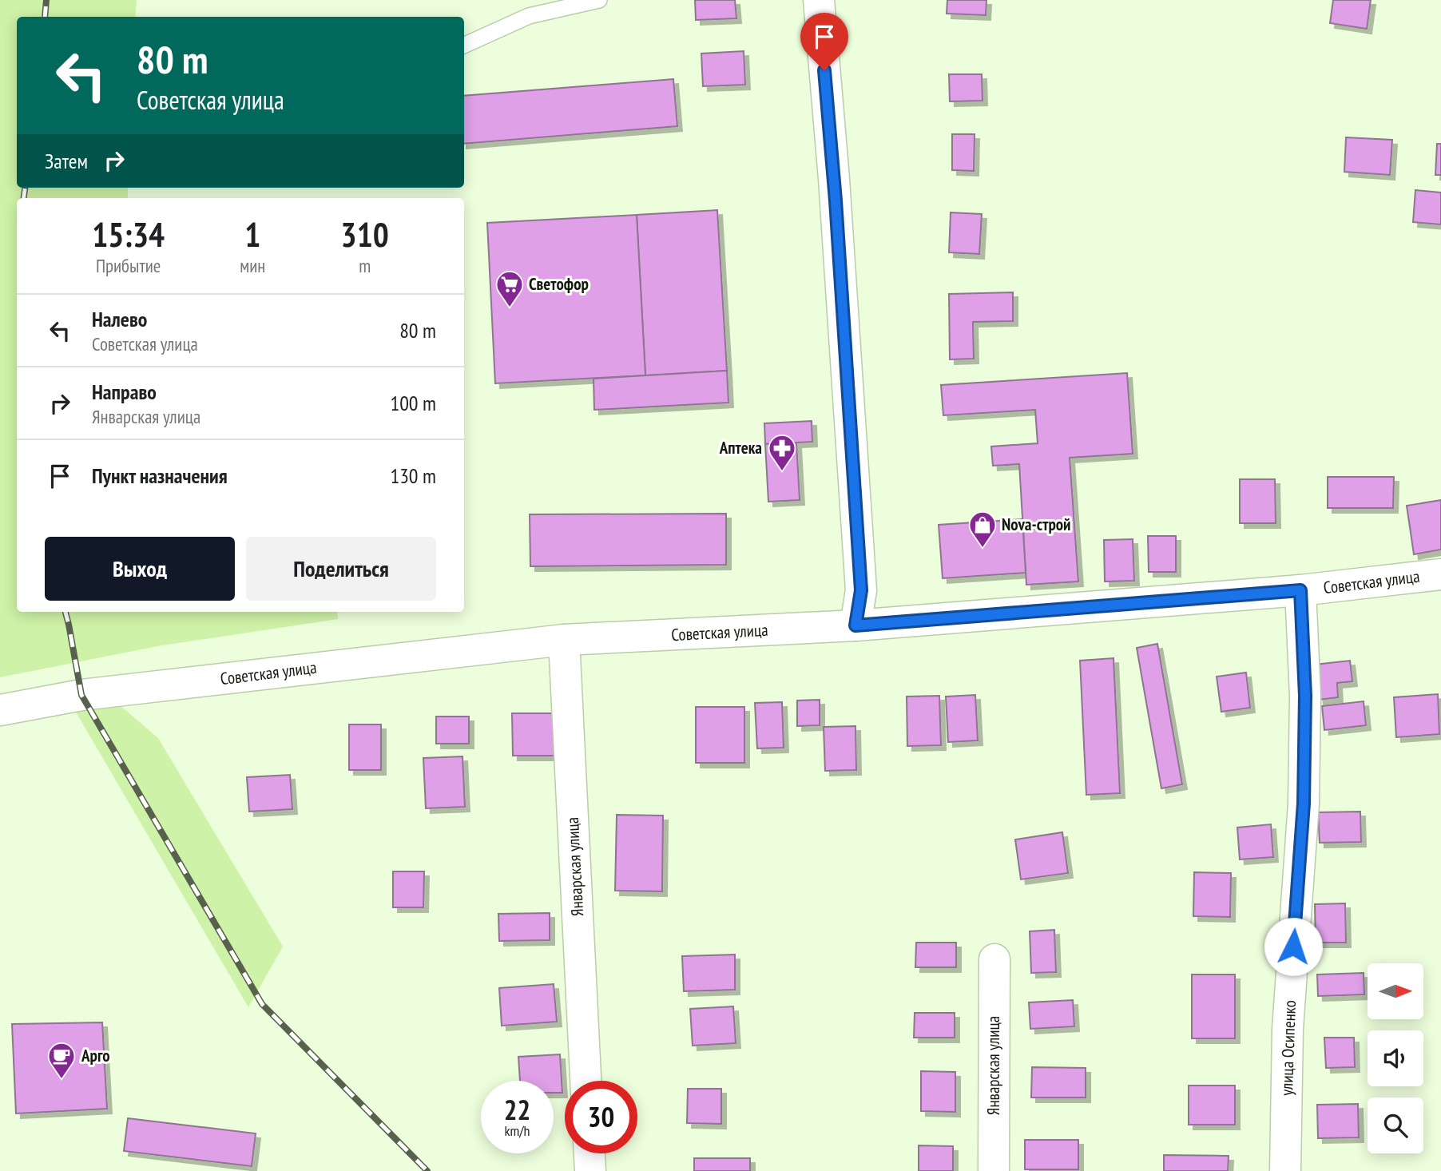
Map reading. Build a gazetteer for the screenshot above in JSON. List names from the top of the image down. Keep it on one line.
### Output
{"streets":{"street":["Советская улица","Январская улица","улица Осипенко"]},"crossings":[["Советская улица","Январская улица"],["Советская улица","улица Осипенко"]],"places":{"supermarket":["Светофор"],"pharmacy":["Аптека"],"shop":["Nova-строй"],"cafe":["Арго"]},"north":"right","page":{"turn":["80 m","Советская улица"],"then":"Затем","eta":["15:34","Прибытие","1","мин","310","m"],"list":[{"name":"Налево","note":"Советская улица","value":"80 m"},{"name":"Направо","note":"Январская улица","value":"100 m"},{"name":"Пункт назначения","value":"130 m"}],"buttons":["Выход","Поделиться"],"speed":"22 km/h","limit":"30"}}
